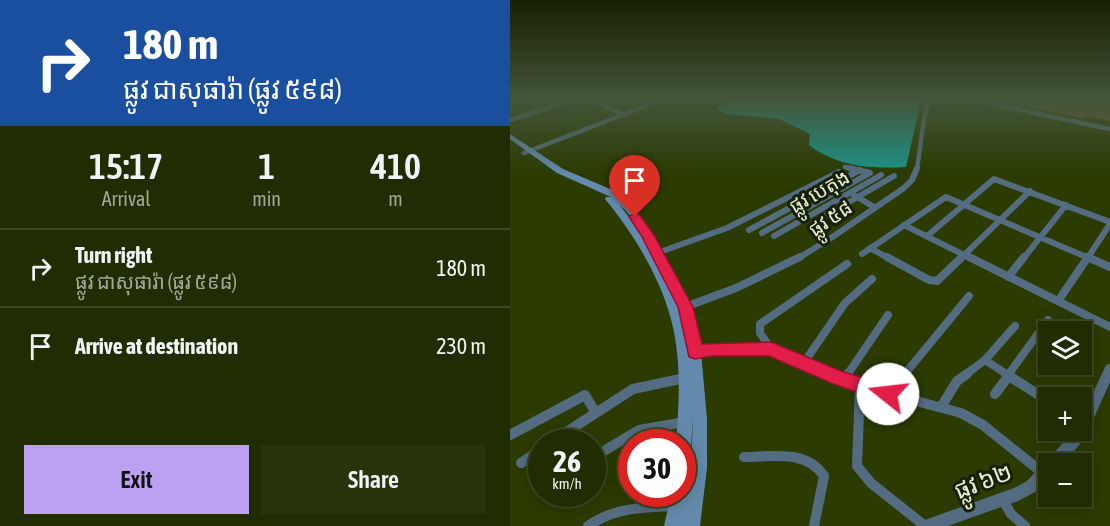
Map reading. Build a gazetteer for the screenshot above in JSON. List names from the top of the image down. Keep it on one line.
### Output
{"streets":{"street":["ផ្លូវ បេតុង","ផ្លូវ ៥៨","ផ្លូវ ៦២"]},"page":{"turn":["180 m","ផ្លូវ ជាសុផារ៉ា (ផ្លូវ ៥៩៨)"],"eta":["15:17","Arrival","1","min","410","m"],"list":[{"name":"Turn right","note":"ផ្លូវ ជាសុផារ៉ា (ផ្លូវ ៥៩៨)","value":"180 m"},{"name":"Arrive at destination","value":"230 m"}],"map_buttons":["+","−"],"speed":"26 km/h","limit":"30","buttons":["Exit","Share"]}}
